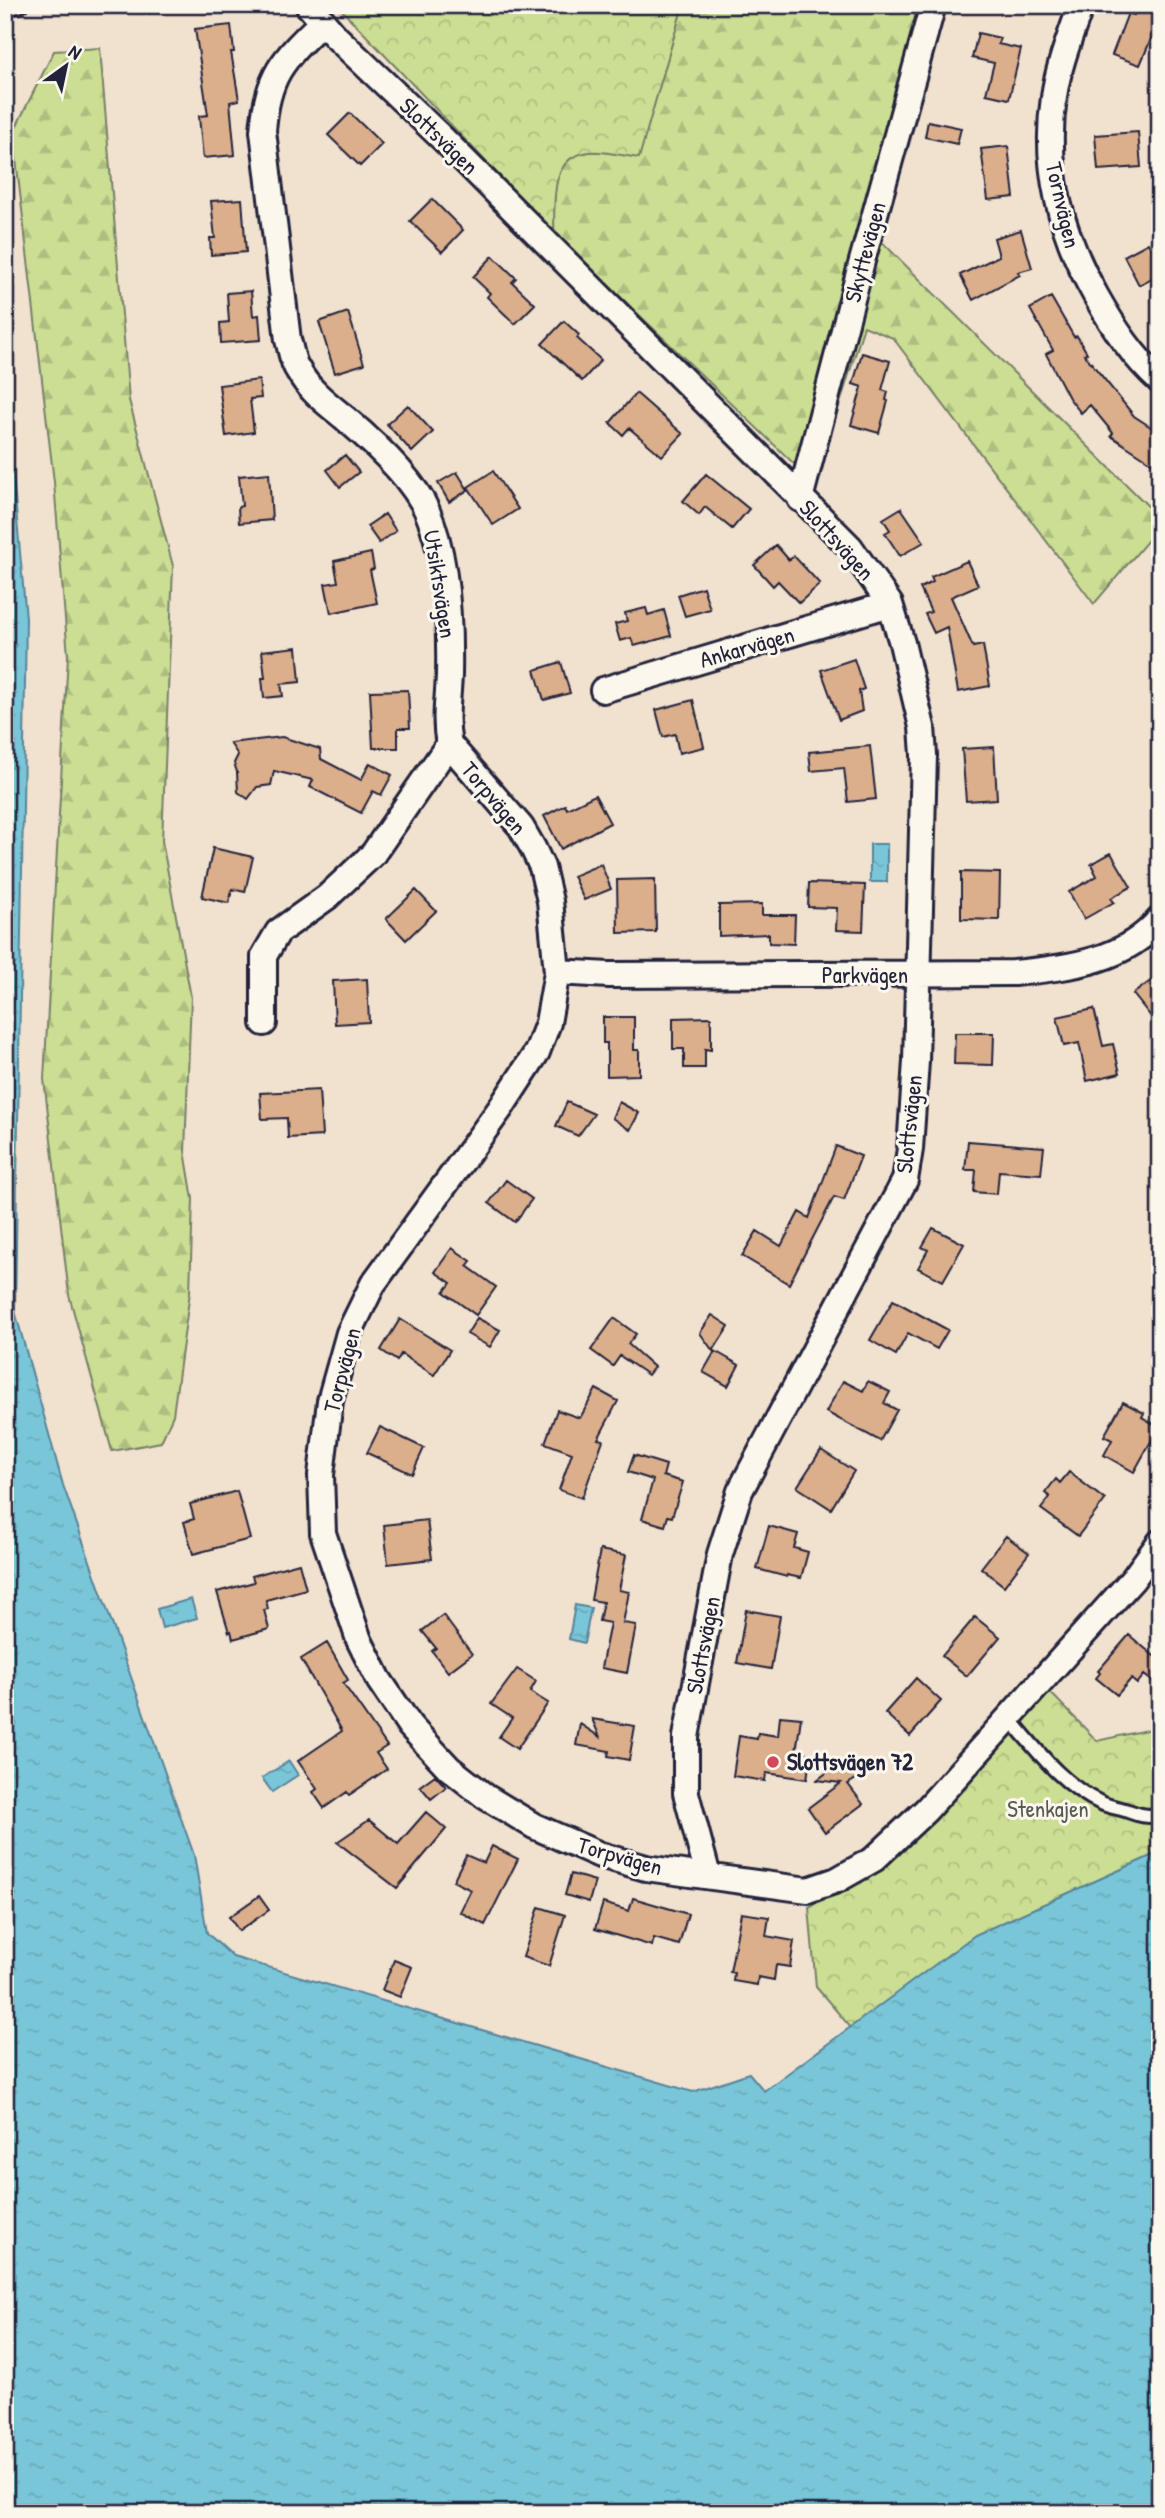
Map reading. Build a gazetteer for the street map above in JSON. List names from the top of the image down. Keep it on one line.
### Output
{"streets":{"street":["Slottsvägen","Tornvägen","Skyttevägen","Utsiktsvägen","Ankarvägen","Torpvägen","Parkvägen"]},"crossings":[["Slottsvägen","Skyttevägen"],["Slottsvägen","Utsiktsvägen"],["Slottsvägen","Ankarvägen"],["Slottsvägen","Torpvägen"],["Slottsvägen","Parkvägen"],["Utsiktsvägen","Torpvägen"],["Torpvägen","Parkvägen"]],"parks":["Stenkajen"],"places":["Slottsvägen 72"],"north":"top right"}
